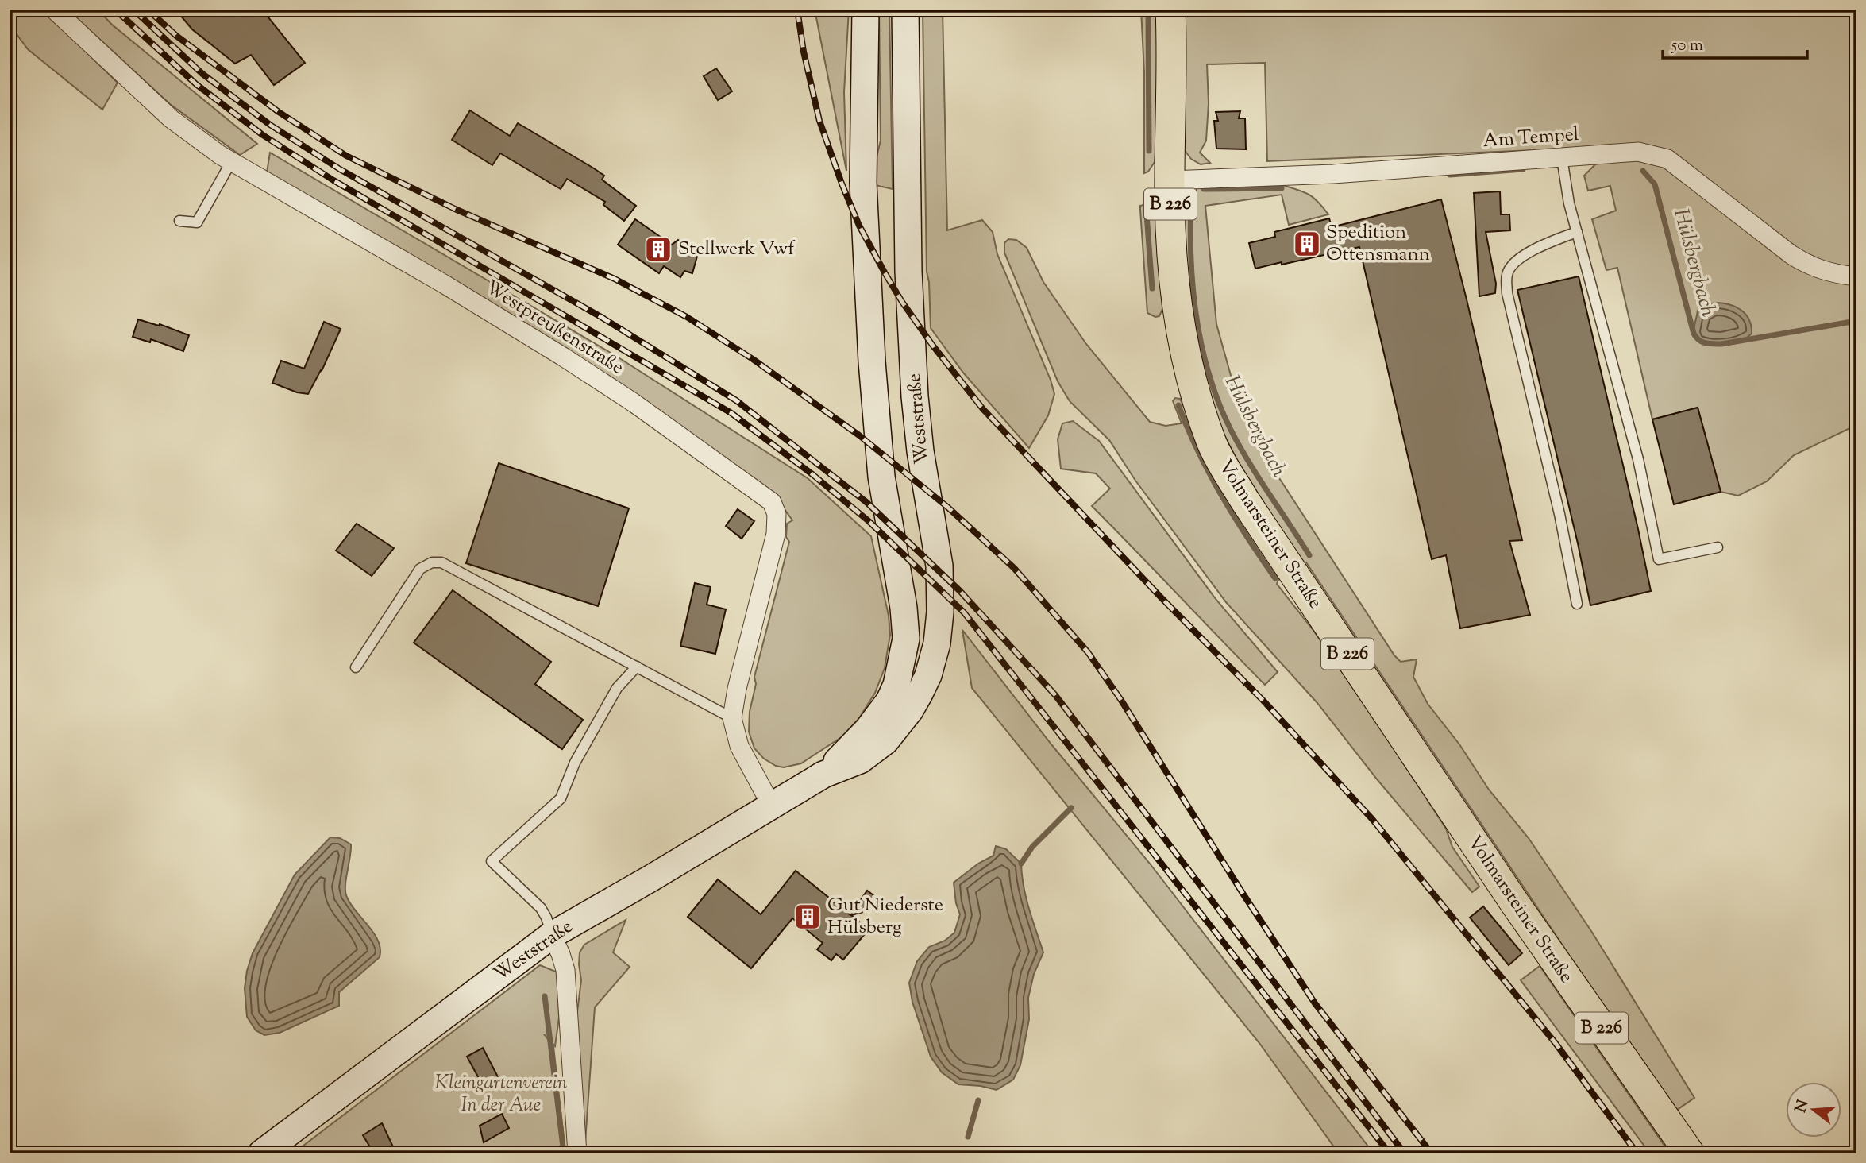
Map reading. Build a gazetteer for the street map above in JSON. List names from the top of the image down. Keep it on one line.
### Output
{"streets":{"main road":["B 226","Volmarsteiner Straße"],"street":["Am Tempel","Westpreußenstraße","Weststraße"]},"crossings":[["Am Tempel","Volmarsteiner Straße"],["Westpreußenstraße","Weststraße"]],"water":["Hülsbergbach"],"parks":["Kleingartenverein In der Aue"],"places":{"building":["Spedition Ottensmann","Stellwerk Vwf","Gut Niederste Hülsberg"]},"scale_bar":"50 m","north":"left"}
